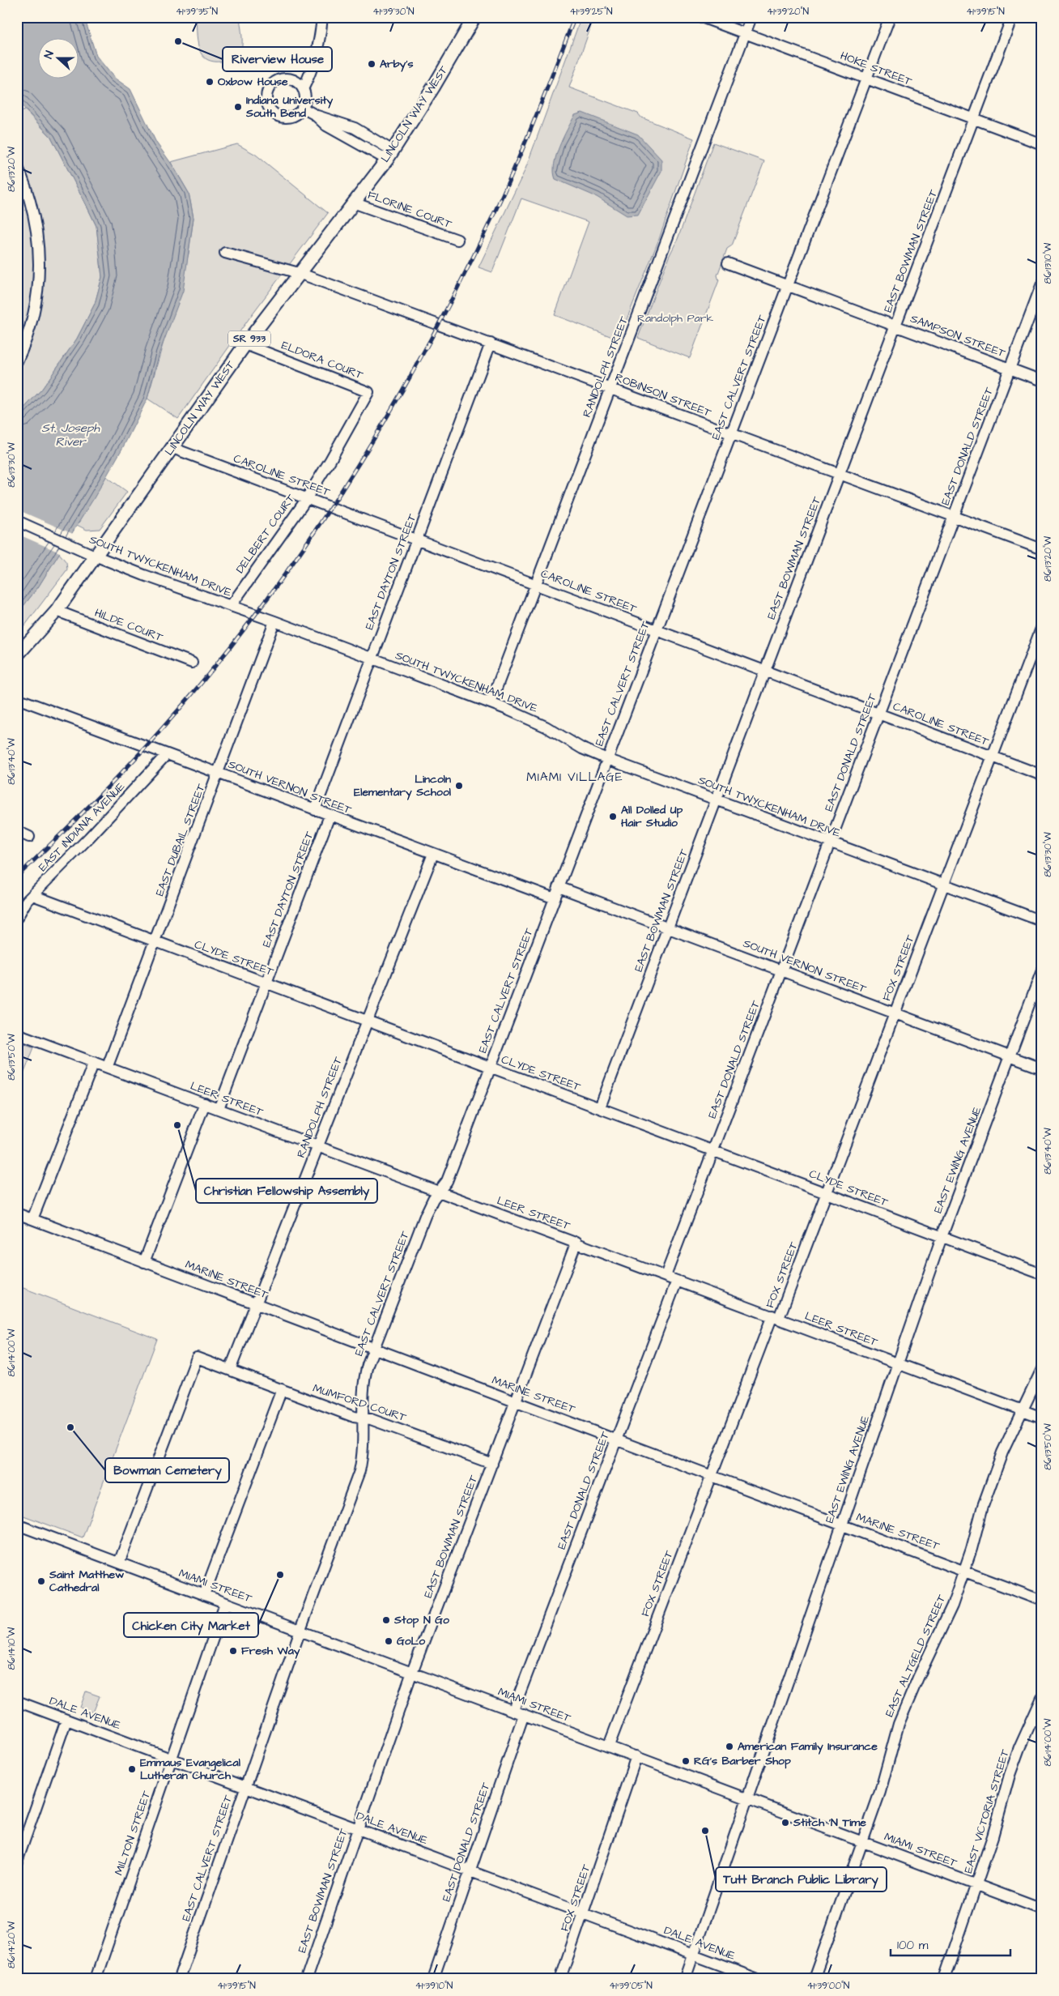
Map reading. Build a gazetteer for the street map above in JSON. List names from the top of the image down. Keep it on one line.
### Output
{"streets":{"main road":["LINCOLN WAY WEST","SR 933"],"street":["HOKE STREET","FLORINE COURT","EAST BOWMAN STREET","SAMPSON STREET","ELDORA COURT","RANDOLPH STREET","EAST CALVERT STREET","ROBINSON STREET","EAST DONALD STREET","CAROLINE STREET","DELBERT COURT","SOUTH TWYCKENHAM DRIVE","EAST DAYTON STREET","HILDE COURT","SOUTH VERNON STREET","EAST INDIANA AVENUE","EAST DUBAIL STREET","CLYDE STREET","FOX STREET","LEER STREET","EAST EWING AVENUE","MARINE STREET","MUMFORD COURT","MIAMI STREET","EAST ALTGELD STREET","DALE AVENUE","EAST VICTORIA STREET","MILTON STREET"]},"crossings":[["HOKE STREET","EAST BOWMAN STREET"],["HOKE STREET","RANDOLPH STREET"],["HOKE STREET","EAST CALVERT STREET"],["LINCOLN WAY WEST","FLORINE COURT"],["LINCOLN WAY WEST","ELDORA COURT"],["LINCOLN WAY WEST","ROBINSON STREET"],["LINCOLN WAY WEST","CAROLINE STREET"],["LINCOLN WAY WEST","SOUTH TWYCKENHAM DRIVE"],["LINCOLN WAY WEST","HILDE COURT"],["EAST BOWMAN STREET","SAMPSON STREET"],["EAST BOWMAN STREET","ROBINSON STREET"],["EAST BOWMAN STREET","CAROLINE STREET"],["EAST BOWMAN STREET","SOUTH TWYCKENHAM DRIVE"],["EAST BOWMAN STREET","SOUTH VERNON STREET"],["EAST BOWMAN STREET","CLYDE STREET"],["EAST BOWMAN STREET","LEER STREET"],["EAST BOWMAN STREET","MARINE STREET"],["EAST BOWMAN STREET","MUMFORD COURT"],["EAST BOWMAN STREET","MIAMI STREET"],["EAST BOWMAN STREET","DALE AVENUE"],["SAMPSON STREET","EAST CALVERT STREET"],["SAMPSON STREET","EAST DONALD STREET"],["ELDORA COURT","DELBERT COURT"],["RANDOLPH STREET","ROBINSON STREET"],["RANDOLPH STREET","CAROLINE STREET"],["RANDOLPH STREET","SOUTH TWYCKENHAM DRIVE"],["RANDOLPH STREET","SOUTH VERNON STREET"],["RANDOLPH STREET","CLYDE STREET"],["RANDOLPH STREET","LEER STREET"],["RANDOLPH STREET","MARINE STREET"],["RANDOLPH STREET","MUMFORD COURT"],["EAST CALVERT STREET","ROBINSON STREET"],["EAST CALVERT STREET","CAROLINE STREET"],["EAST CALVERT STREET","SOUTH TWYCKENHAM DRIVE"],["EAST CALVERT STREET","SOUTH VERNON STREET"],["EAST CALVERT STREET","CLYDE STREET"],["EAST CALVERT STREET","LEER STREET"],["EAST CALVERT STREET","MARINE STREET"],["EAST CALVERT STREET","MUMFORD COURT"],["EAST CALVERT STREET","MIAMI STREET"],["EAST CALVERT STREET","DALE AVENUE"],["ROBINSON STREET","EAST DONALD STREET"],["ROBINSON STREET","EAST DAYTON STREET"],["EAST DONALD STREET","CAROLINE STREET"],["EAST DONALD STREET","SOUTH TWYCKENHAM DRIVE"],["EAST DONALD STREET","SOUTH VERNON STREET"],["EAST DONALD STREET","CLYDE STREET"],["EAST DONALD STREET","LEER STREET"],["EAST DONALD STREET","MARINE STREET"],["EAST DONALD STREET","MIAMI STREET"],["EAST DONALD STREET","DALE AVENUE"],["CAROLINE STREET","DELBERT COURT"],["CAROLINE STREET","EAST DAYTON STREET"],["CAROLINE STREET","FOX STREET"],["DELBERT COURT","SOUTH TWYCKENHAM DRIVE"],["SOUTH TWYCKENHAM DRIVE","EAST DAYTON STREET"],["SOUTH TWYCKENHAM DRIVE","EAST DUBAIL STREET"],["SOUTH TWYCKENHAM DRIVE","FOX STREET"],["EAST DAYTON STREET","SOUTH VERNON STREET"],["EAST DAYTON STREET","CLYDE STREET"],["EAST DAYTON STREET","LEER STREET"],["SOUTH VERNON STREET","EAST INDIANA AVENUE"],["SOUTH VERNON STREET","EAST DUBAIL STREET"],["SOUTH VERNON STREET","FOX STREET"],["SOUTH VERNON STREET","EAST EWING AVENUE"],["EAST INDIANA AVENUE","CLYDE STREET"],["EAST DUBAIL STREET","CLYDE STREET"],["EAST DUBAIL STREET","LEER STREET"],["CLYDE STREET","FOX STREET"],["CLYDE STREET","EAST EWING AVENUE"],["FOX STREET","LEER STREET"],["FOX STREET","MARINE STREET"],["FOX STREET","MIAMI STREET"],["FOX STREET","DALE AVENUE"],["LEER STREET","EAST EWING AVENUE"],["LEER STREET","EAST ALTGELD STREET"],["EAST EWING AVENUE","MARINE STREET"],["EAST EWING AVENUE","MIAMI STREET"],["EAST EWING AVENUE","DALE AVENUE"],["MARINE STREET","EAST ALTGELD STREET"],["MUMFORD COURT","MIAMI STREET"],["MIAMI STREET","EAST ALTGELD STREET"],["MIAMI STREET","EAST VICTORIA STREET"],["MIAMI STREET","MILTON STREET"],["DALE AVENUE","MILTON STREET"]],"districts":["MIAMI VILLAGE"],"water":["St. Joseph River"],"parks":["Randolph Park"],"places":["Riverview House","Arby's","Oxbow House","Indiana University South Bend","Lincoln Elementary School","All Dolled Up Hair Studio","Christian Fellowship Assembly","Bowman Cemetery","Chicken City Market","Saint Matthew Cathedral","Stop N Go","GoLo","Fresh Way","American Family Insurance","RG's Barber Shop","Emmaus Evangelical Lutheran Church","Stitch ‘N Time","Tutt Branch Public Library"],"scale_bar":"100 m","north":"left","coordinates":["41°39'35\"N","41°39'30\"N","41°39'25\"N","41°39'20\"N","41°39'15\"N","86°13'20\"W","86°13'10\"W","86°13'30\"W","86°13'40\"W","86°13'50\"W","86°14'00\"W","86°14'10\"W","86°14'20\"W","41°39'10\"N","41°39'05\"N","41°39'00\"N"]}
